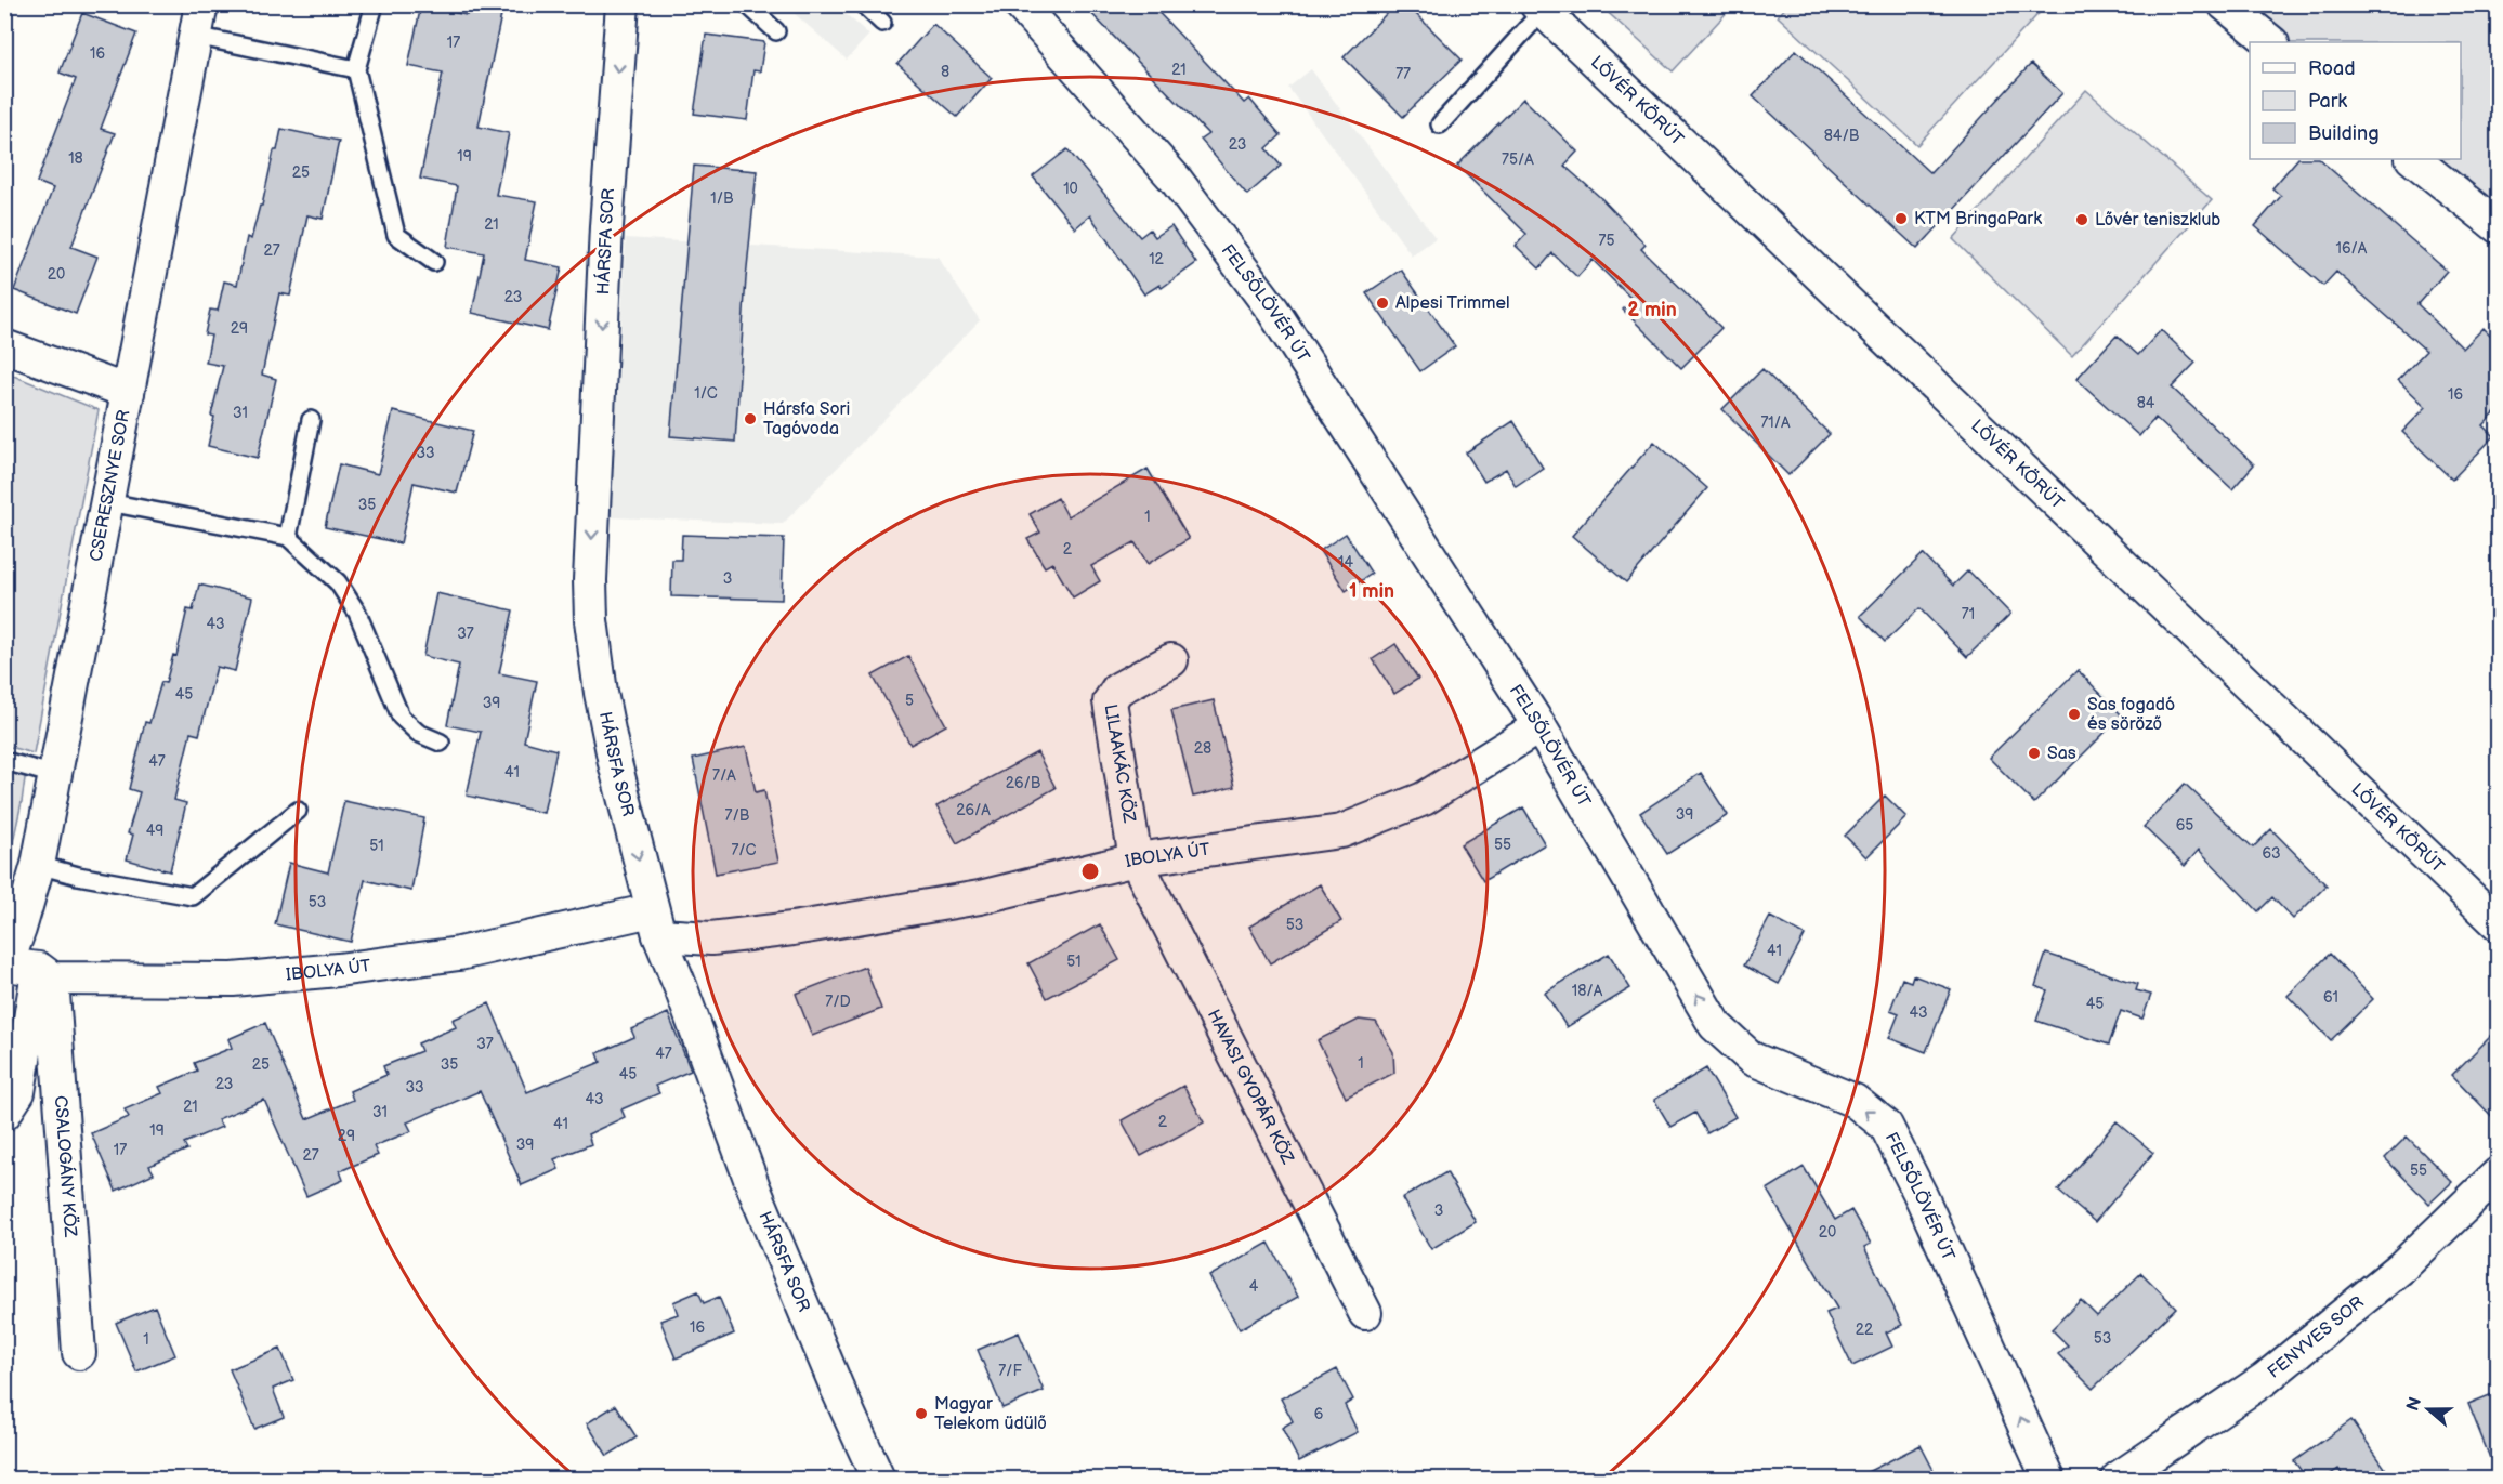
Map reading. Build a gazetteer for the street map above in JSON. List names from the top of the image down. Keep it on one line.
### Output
{"streets":{"street":["LŐVÉR KÖRÚT","HÁRSFA SOR","FELSŐLÖVÉR ÚT","CSERESZNYE SOR","LILAAKÁC KÖZ","IBOLYA ÚT","HAVASI GYOPÁR KÖZ","CSALOGÁNY KÖZ","FENYVES SOR"]},"crossings":[["HÁRSFA SOR","IBOLYA ÚT"],["FELSŐLÖVÉR ÚT","IBOLYA ÚT"],["CSERESZNYE SOR","IBOLYA ÚT"],["LILAAKÁC KÖZ","IBOLYA ÚT"],["LILAAKÁC KÖZ","HAVASI GYOPÁR KÖZ"],["IBOLYA ÚT","HAVASI GYOPÁR KÖZ"],["IBOLYA ÚT","CSALOGÁNY KÖZ"]],"one_way":["HÁRSFA SOR","FELSŐLÖVÉR ÚT"],"places":["KTM BringaPark","Lővér teniszklub","Alpesi Trimmel","Hársfa Sori Tagóvoda","Sas fogadó és söröző","Sas","Magyar Telekom üdülő"],"house_numbers":["17","16","21","8","77","84/B","23","19","18","75/A","25","10","1/B","21","75","16/A","27","12","20","23","29","1/C","16","84","31","71/A","33","35","1","2","14","3","71","43","37","45","5","39","28","47","41","7/A","26/B","26/A","39","7/B","65","49","55","51","7/C","63","53","53","41","51","18/A","61","7/D","45","43","37","47","1","25","35","45","23","33","43","21","31","2","41","19","29","39","17","27","55","3","20","4","16","22","53","1","7/F","6"],"legend":["Road","Park","Building"],"north":"left","rings":["2 min","1 min"]}
